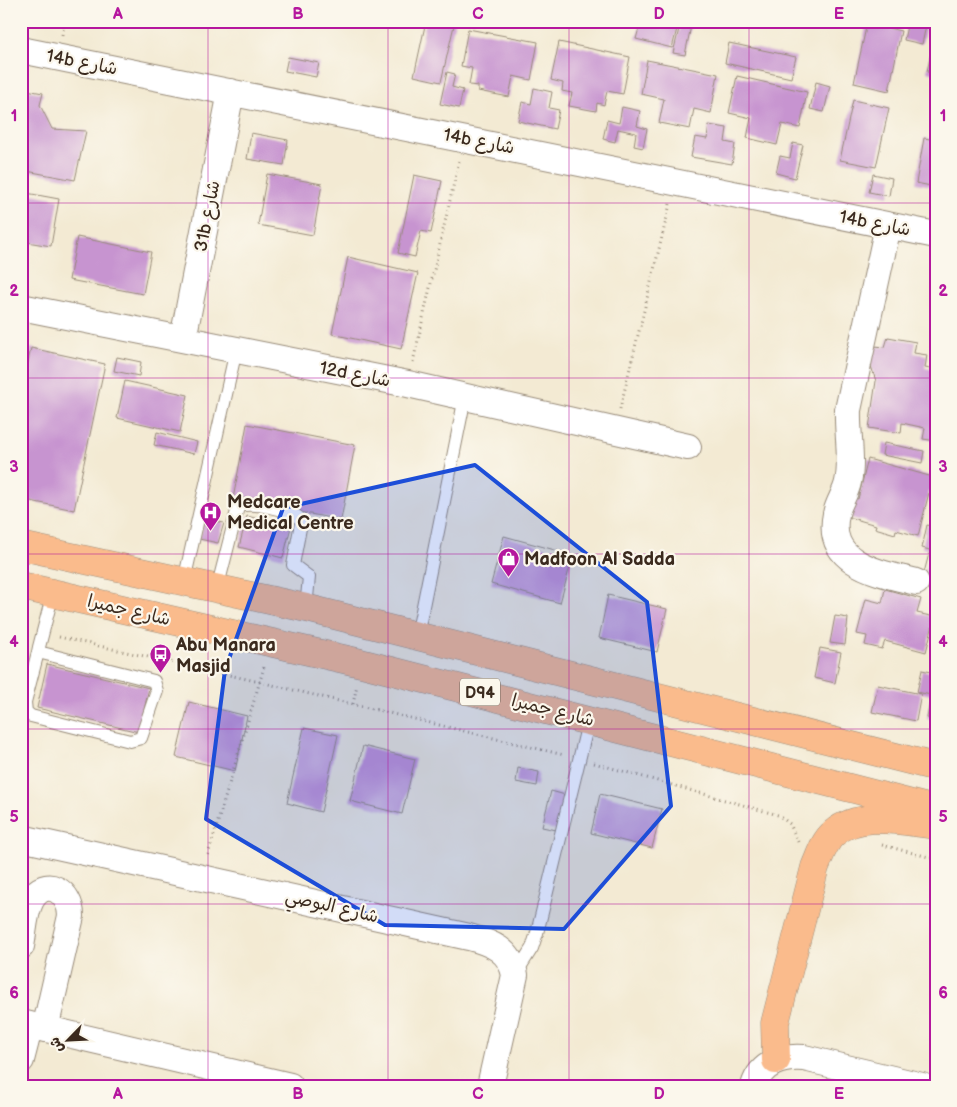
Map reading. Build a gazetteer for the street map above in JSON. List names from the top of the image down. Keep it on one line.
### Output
{"streets":{"main road":["شارع جميرا","D94"],"street":["14b شارع","31b شارع","12d شارع","شارع البوصي"]},"crossings":[["14b شارع","31b شارع"],["31b شارع","12d شارع"]],"places":{"hospital":["Medcare Medical Centre"],"shop":["Madfoon Al Sadda"],"bus stop":["Abu Manara Masjid"]},"north":"bottom left","grid":{"columns":["A","B","C","D","E"],"rows":["1","2","3","4","5","6"]}}
